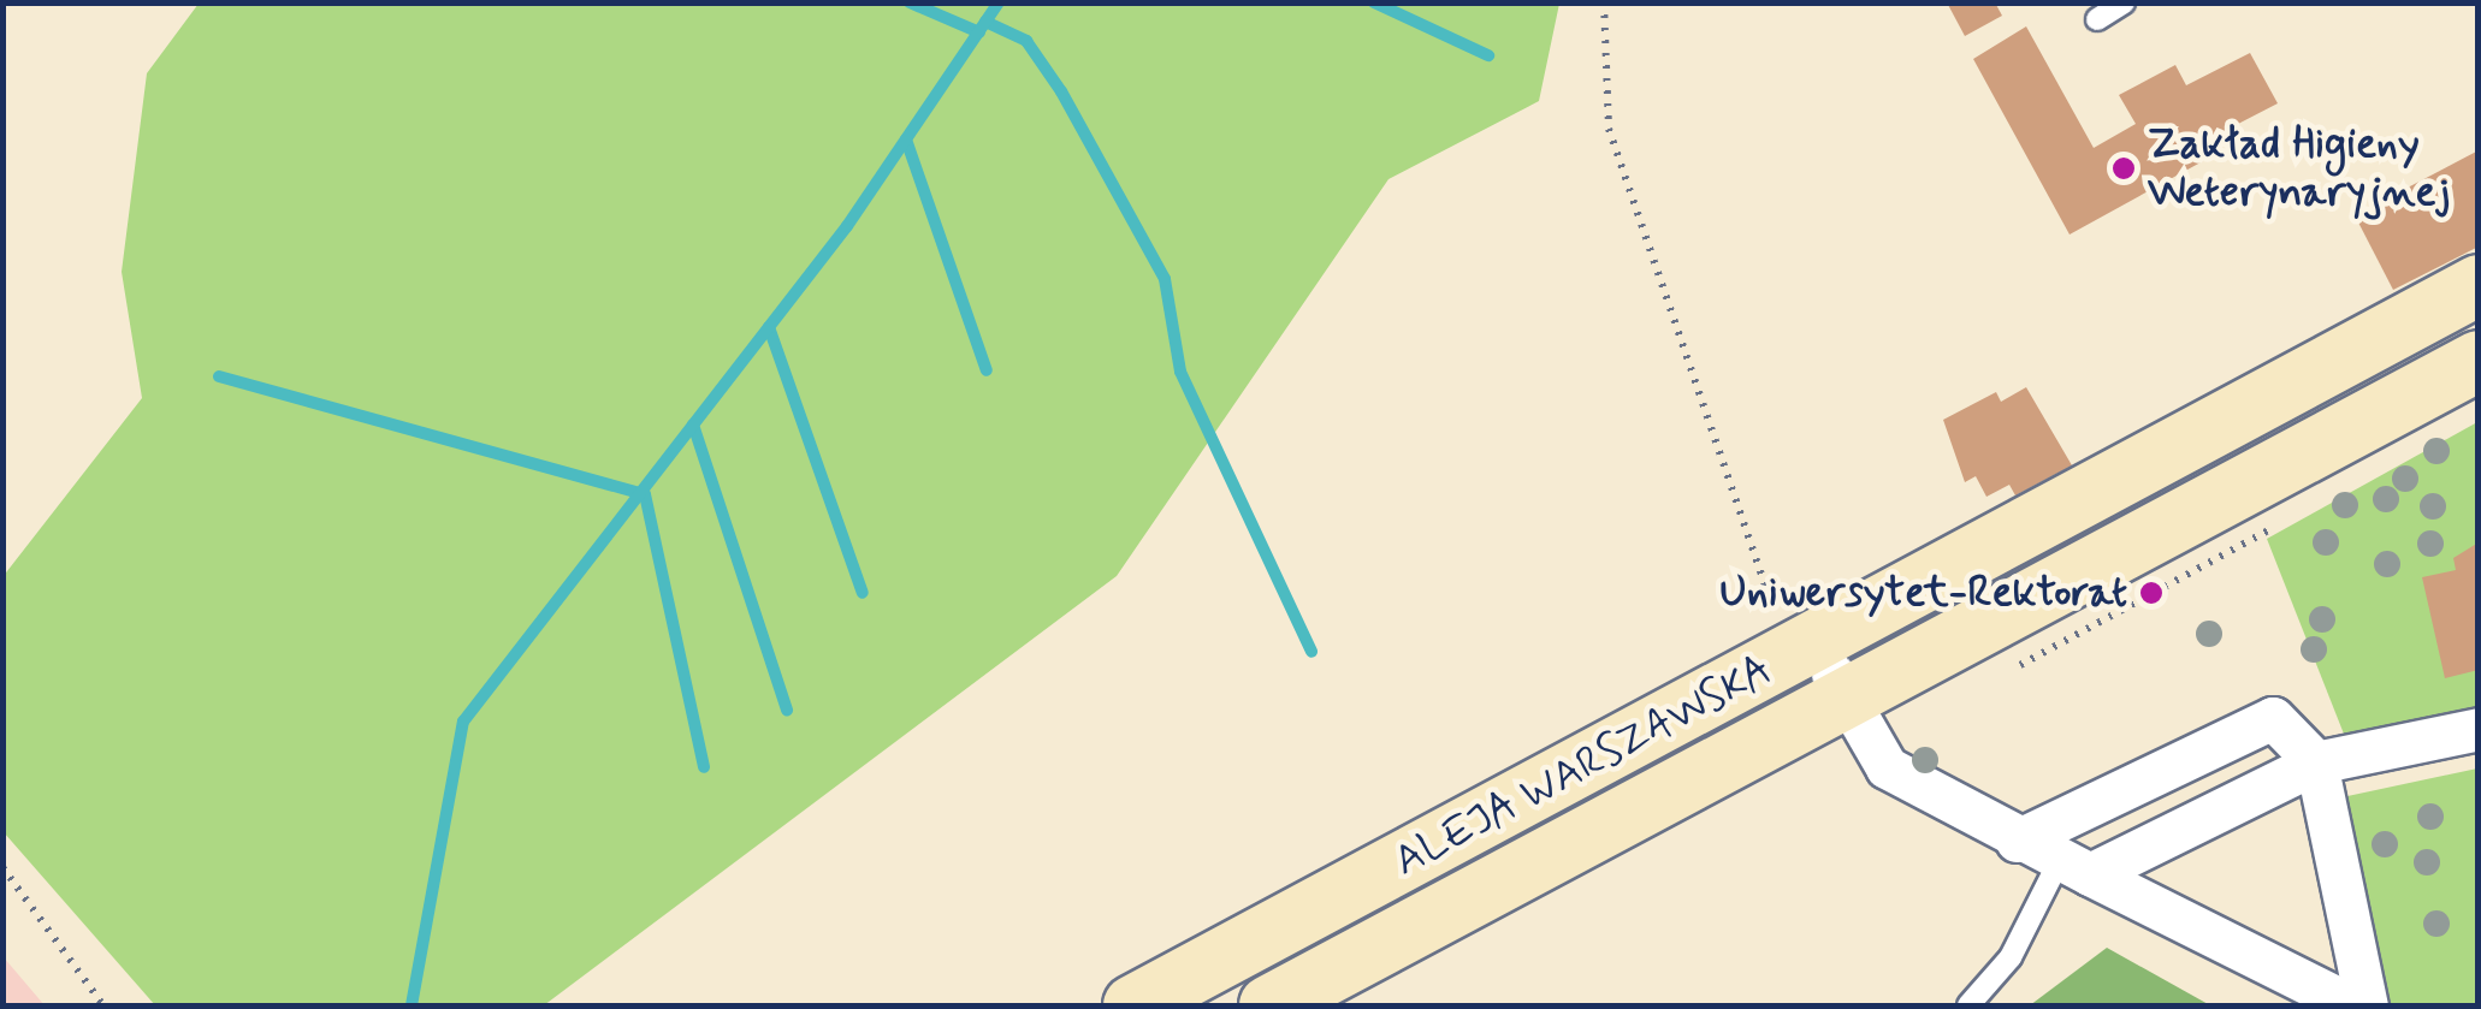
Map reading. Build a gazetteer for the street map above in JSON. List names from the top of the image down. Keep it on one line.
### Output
{"streets":{"main road":["ALEJA WARSZAWSKA"]},"places":["Zakład Higieny Weterynaryjnej","Uniwersytet-Rektorat"]}
